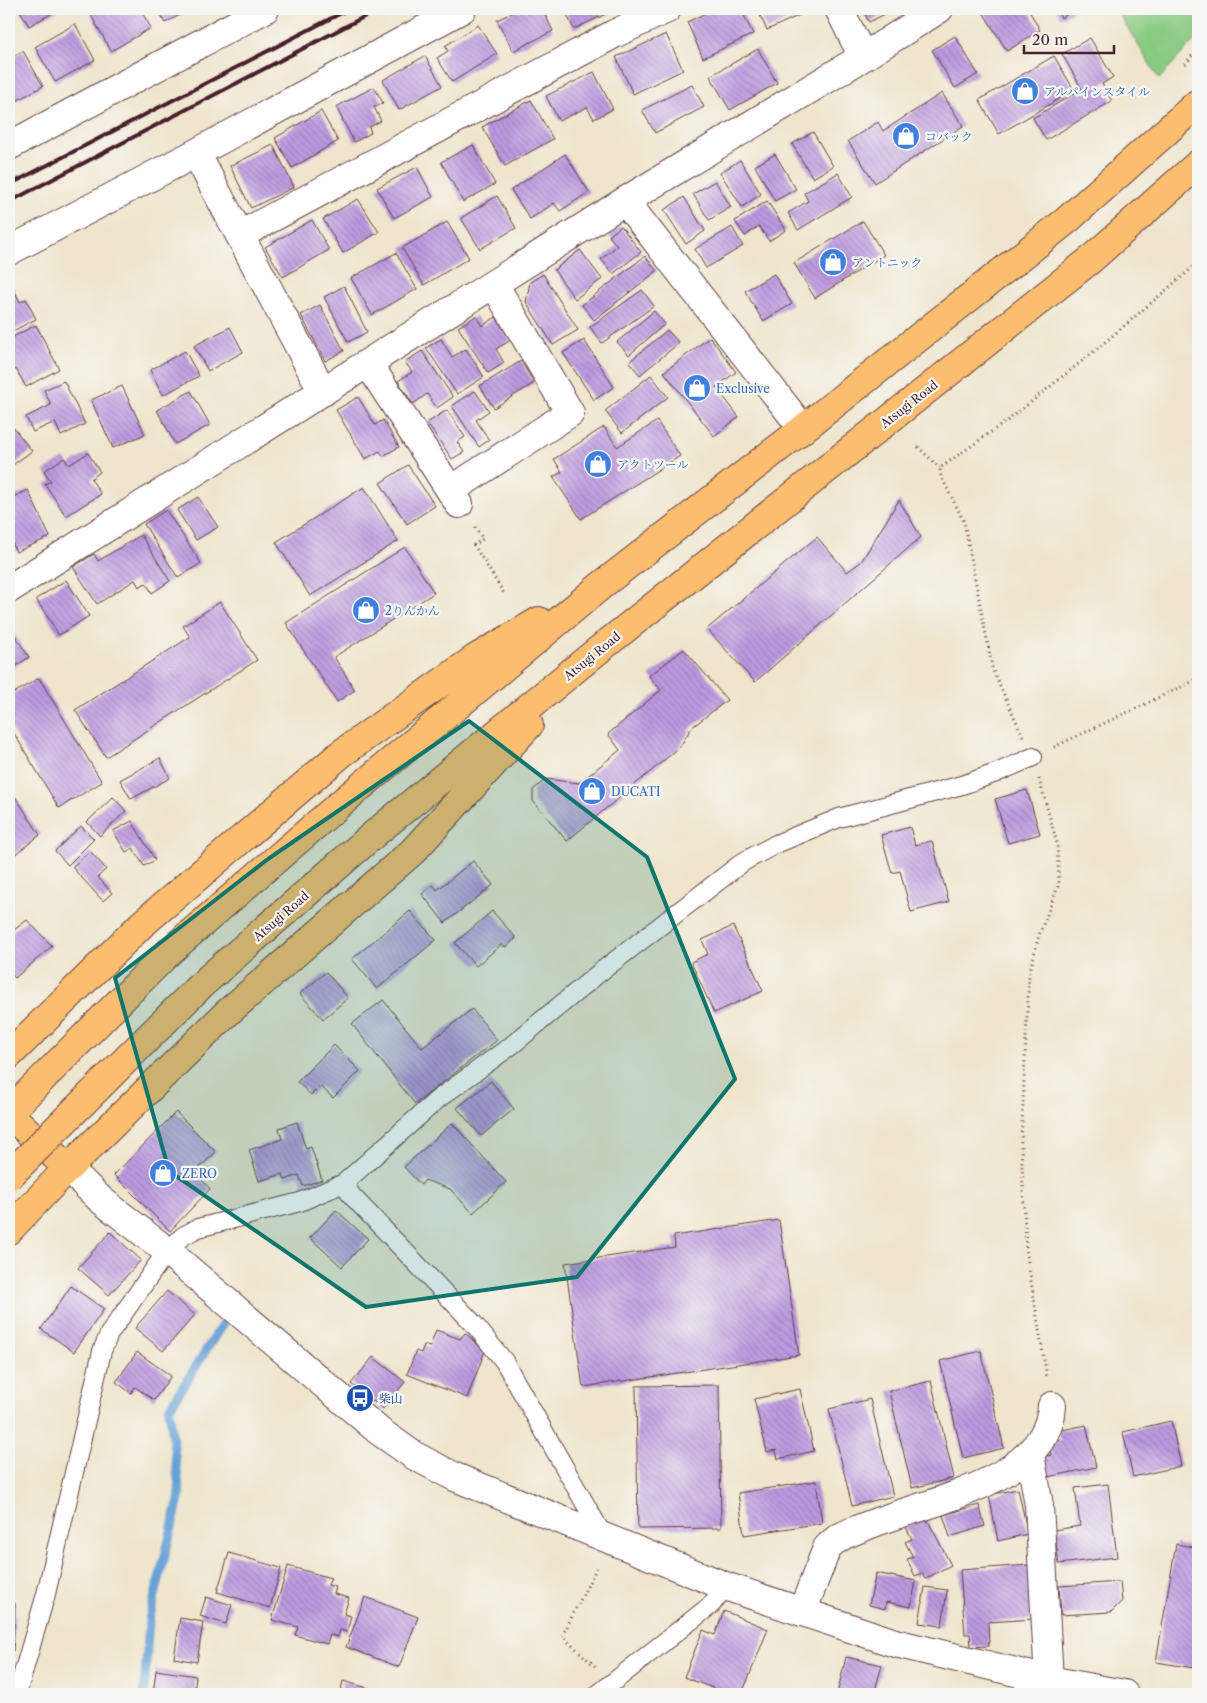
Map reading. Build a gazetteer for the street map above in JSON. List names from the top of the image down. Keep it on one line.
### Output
{"streets":{"highway":["Atsugi Road"]},"places":{"shop":["アルパインスタイル","コバック","アントニック","Exclusive","アクトツール","2りんかん","DUCATI","ZERO"],"bus stop":["柴山"]},"scale_bar":"20 m"}
